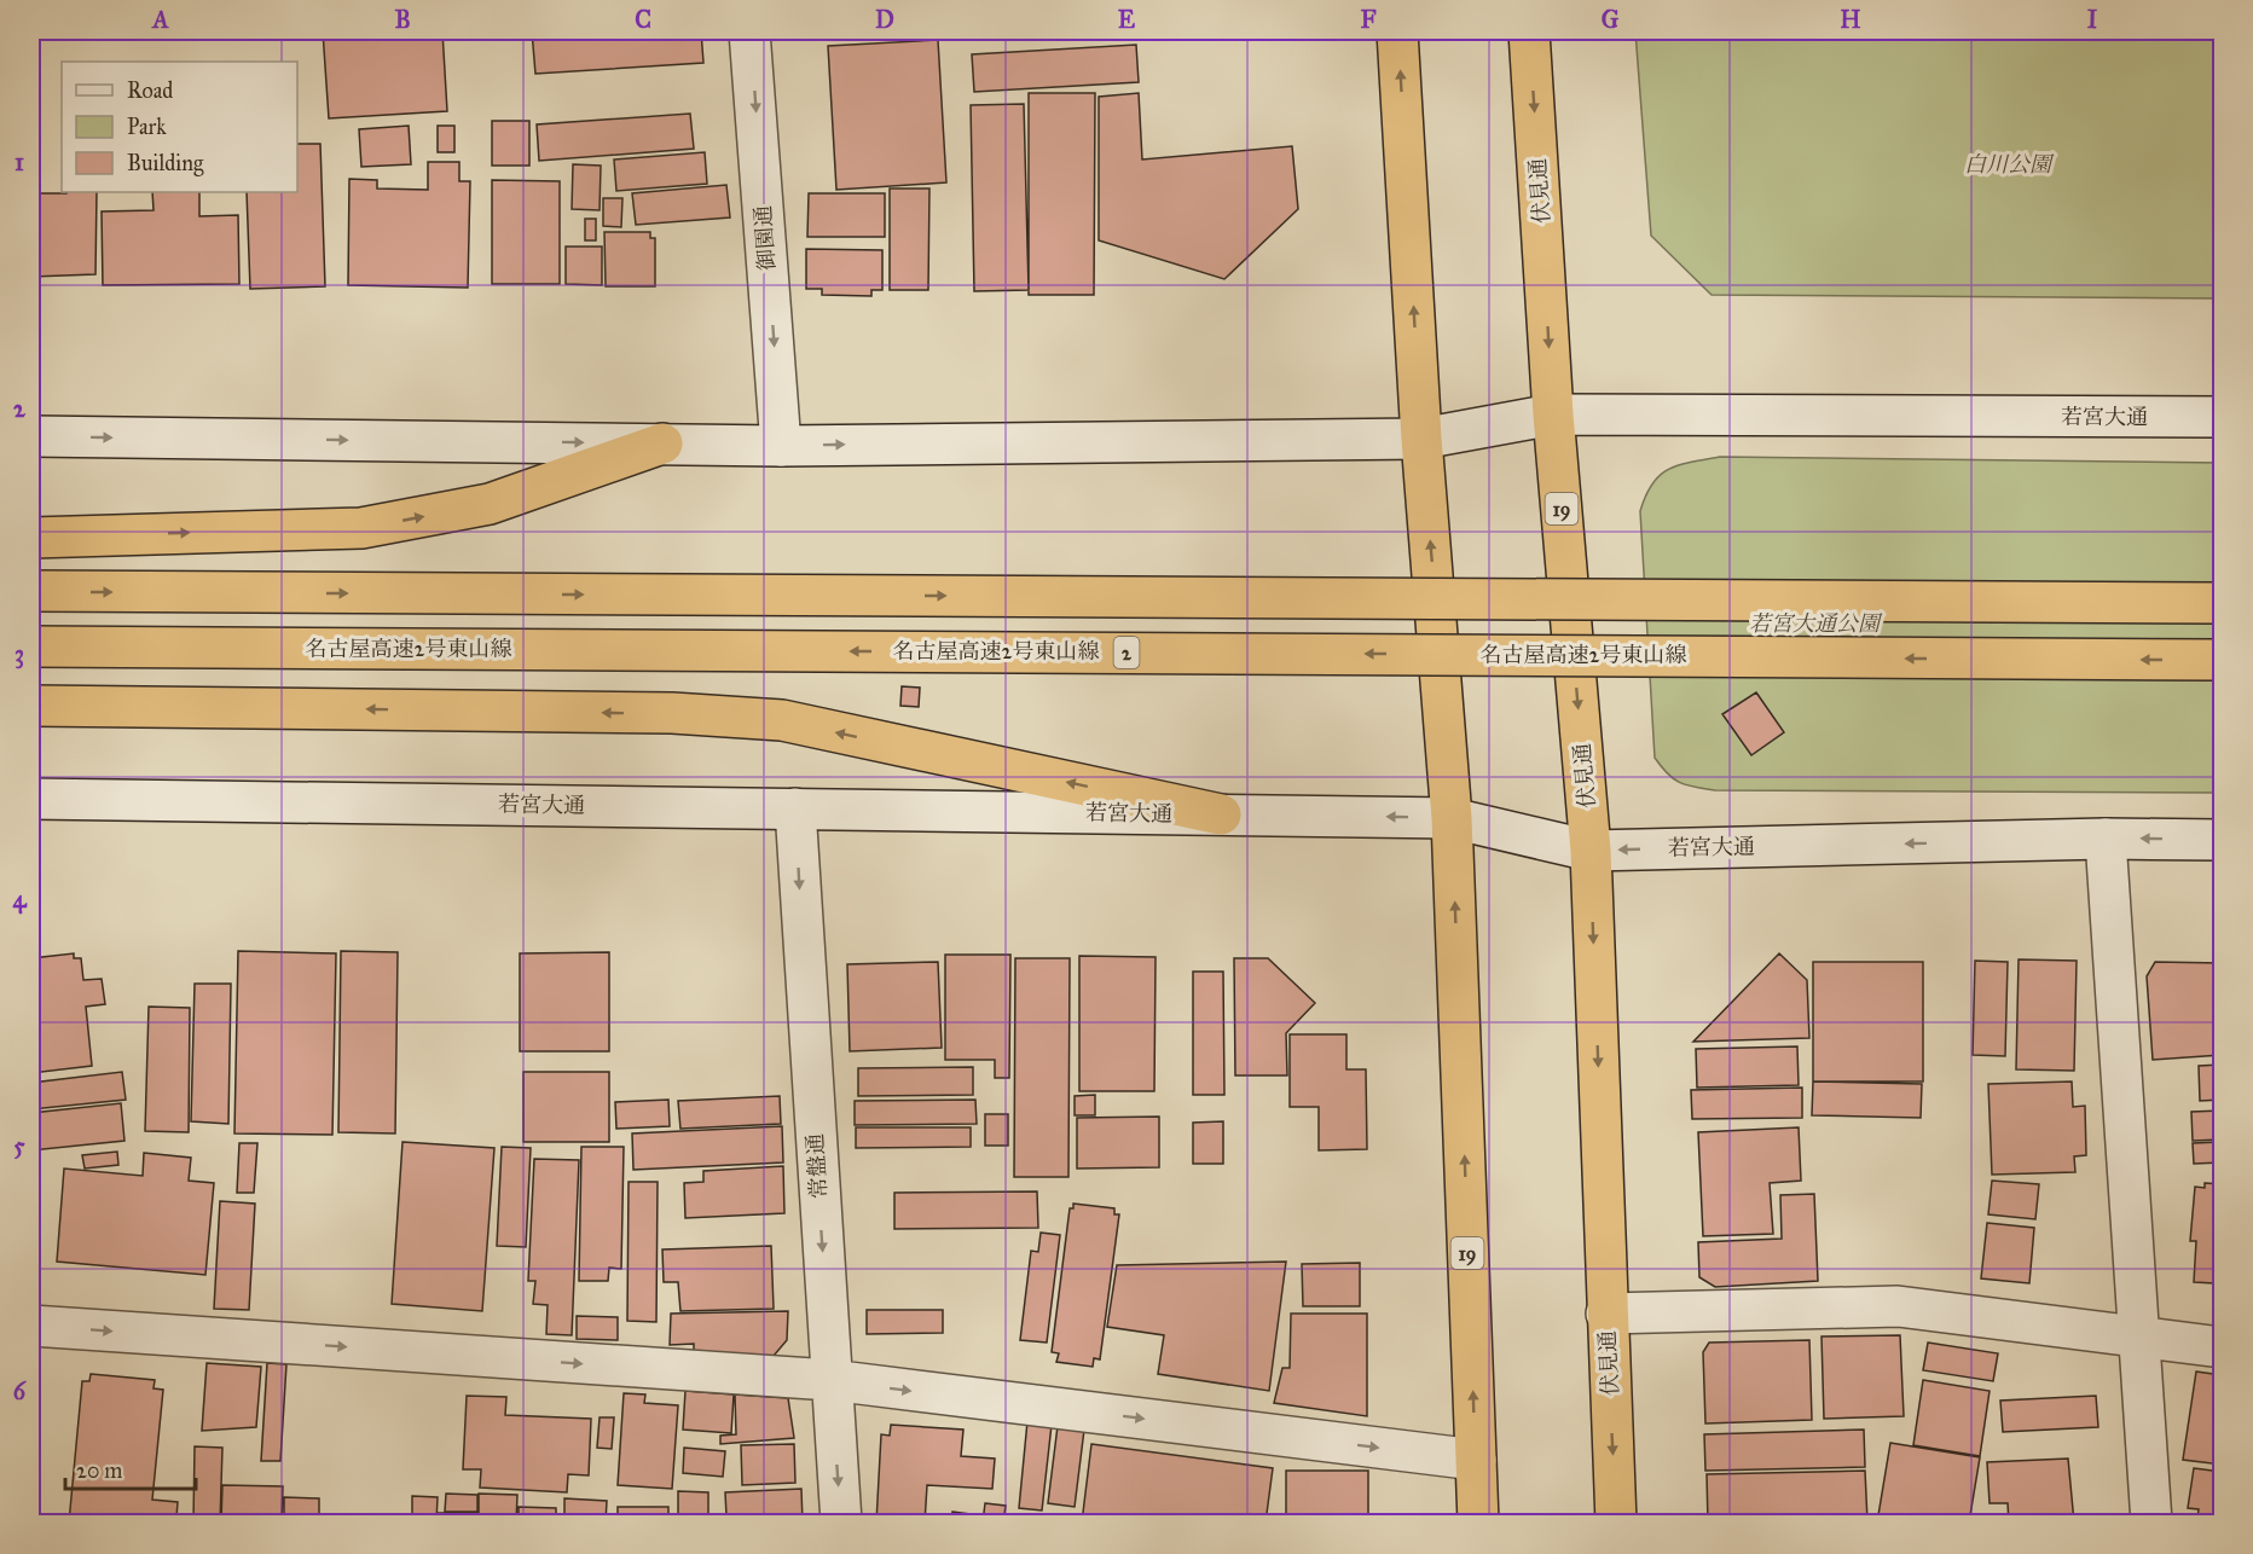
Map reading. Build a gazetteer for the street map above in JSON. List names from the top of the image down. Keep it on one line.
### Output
{"streets":{"highway":["伏見通","19","名古屋高速2号東山線","2"],"street":["御園通","若宮大通","常盤通"]},"crossings":[["伏見通","若宮大通"],["御園通","若宮大通"],["若宮大通","19"],["若宮大通","常盤通"]],"one_way":["御園通","常盤通"],"parks":["白川公園","若宮大通公園"],"legend":["Road","Park","Building"],"scale_bar":"20 m","grid":{"columns":["A","B","C","D","E","F","G","H","I"],"rows":["1","2","3","4","5","6"]}}
